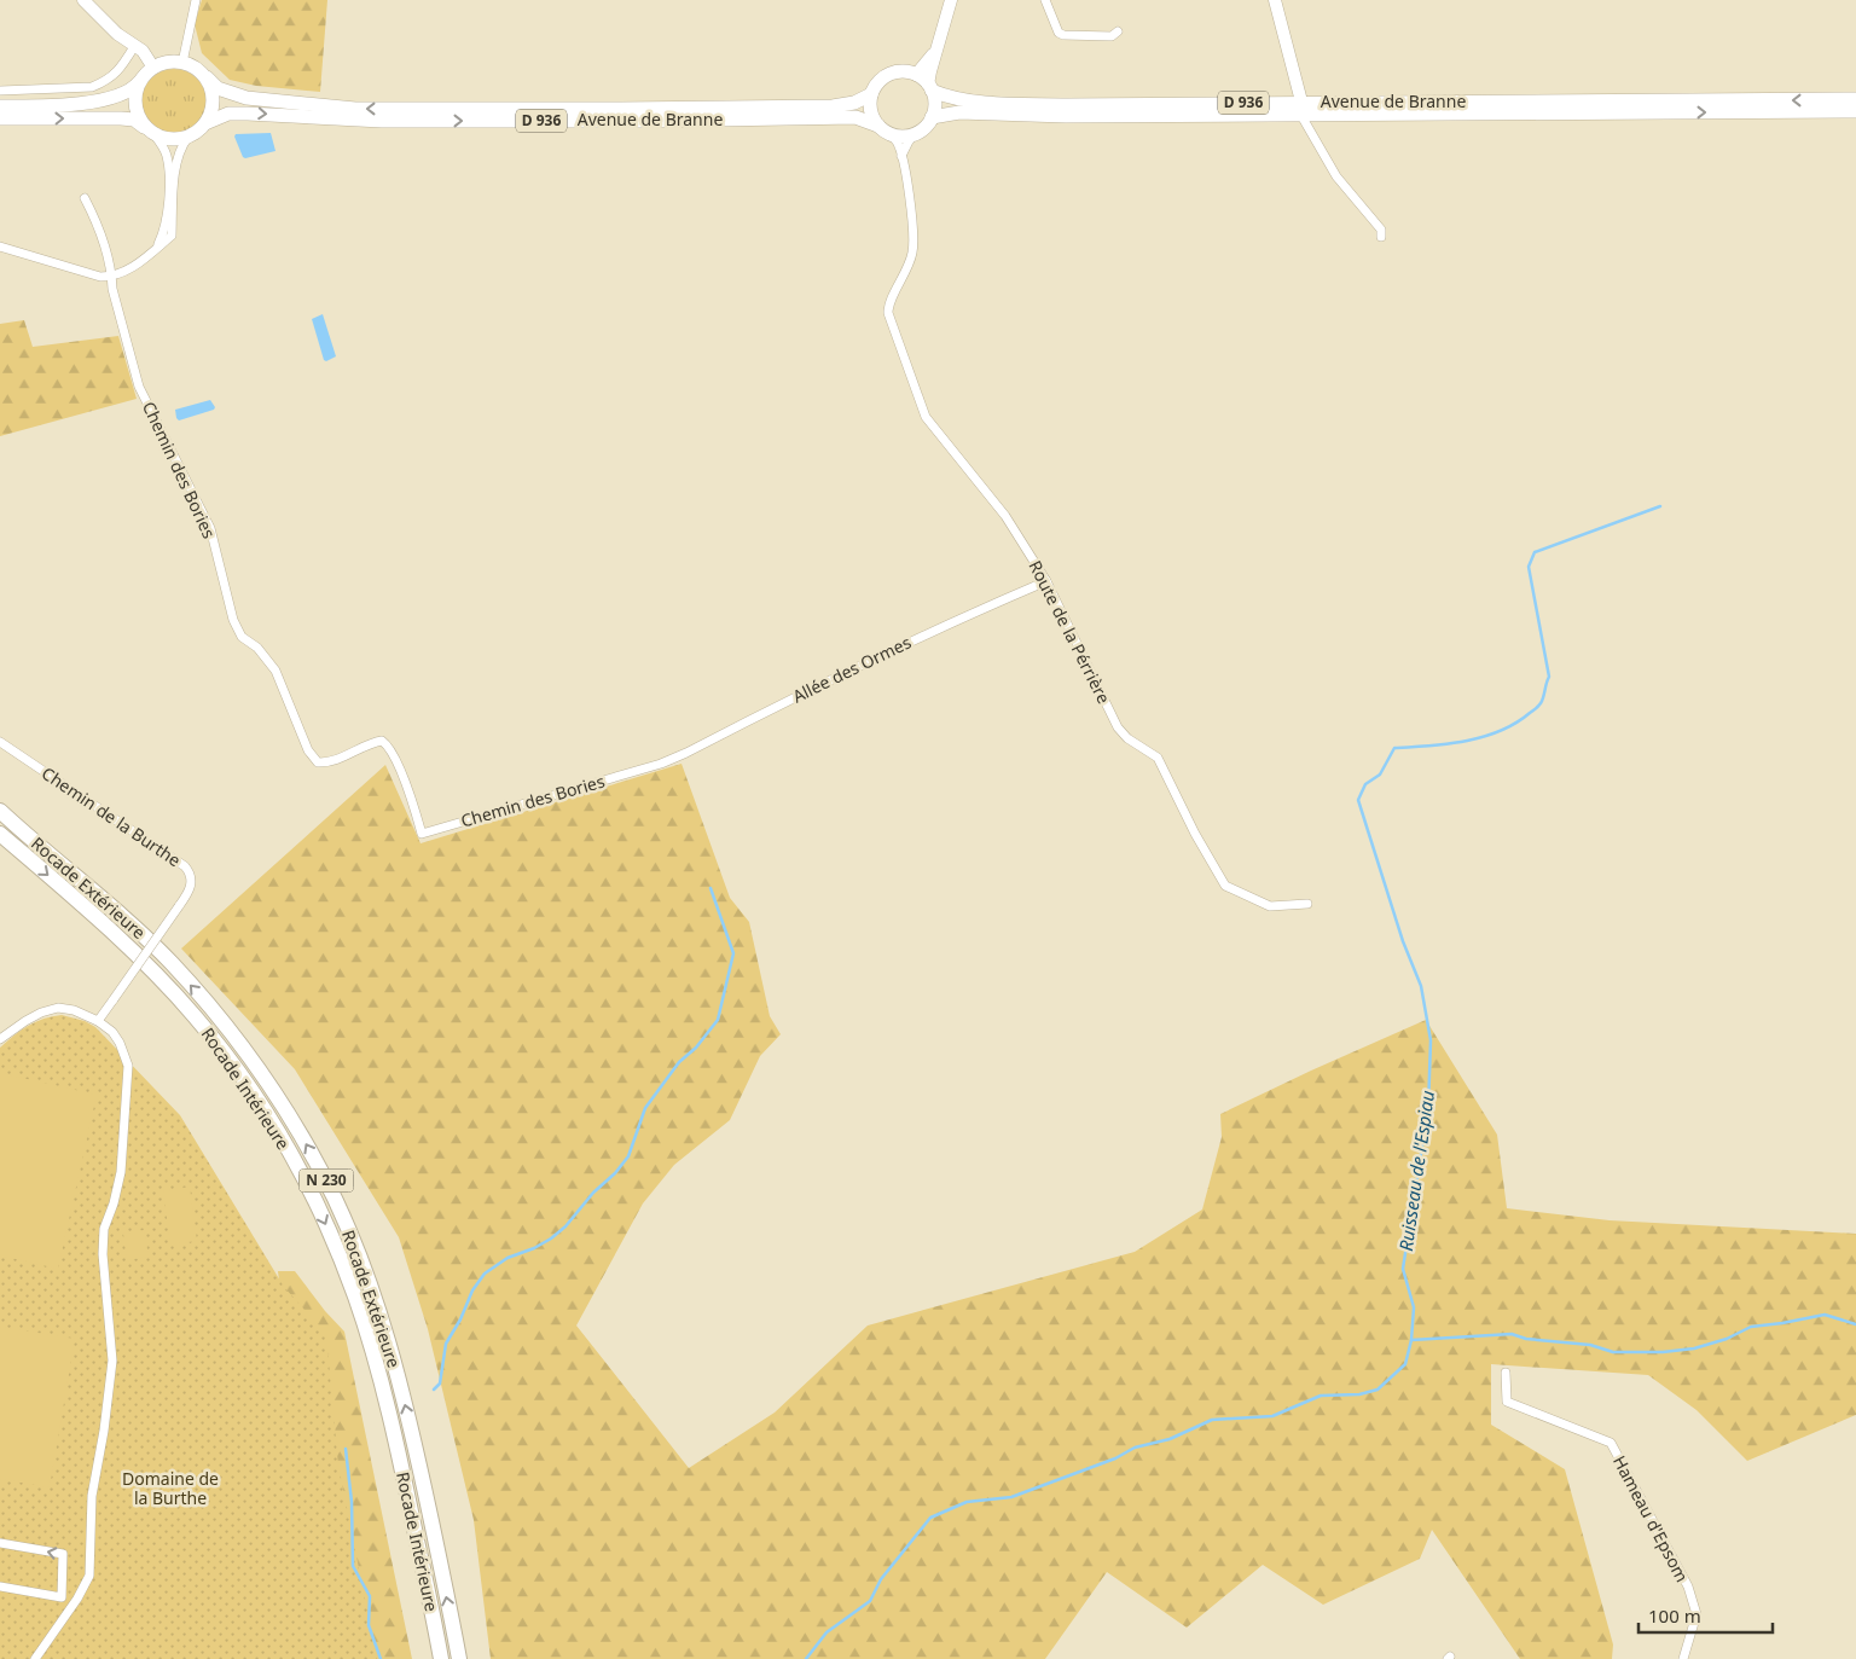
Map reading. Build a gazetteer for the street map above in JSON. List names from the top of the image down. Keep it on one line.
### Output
{"streets":{"highway":["Rocade Extérieure","Rocade Intérieure","N 230"],"main road":["Avenue de Branne","D 936"],"street":["Chemin des Bories","Route de la Pérrière","Allée des Ormes","Chemin de la Burthe","Hameau d'Epsom"]},"crossings":[["Chemin des Bories","Allée des Ormes"],["Route de la Pérrière","Allée des Ormes"]],"one_way":["Rocade Extérieure","Rocade Intérieure"],"water":["Ruisseau de l'Espiau"],"parks":["Domaine de la Burthe"],"scale_bar":"100 m"}
